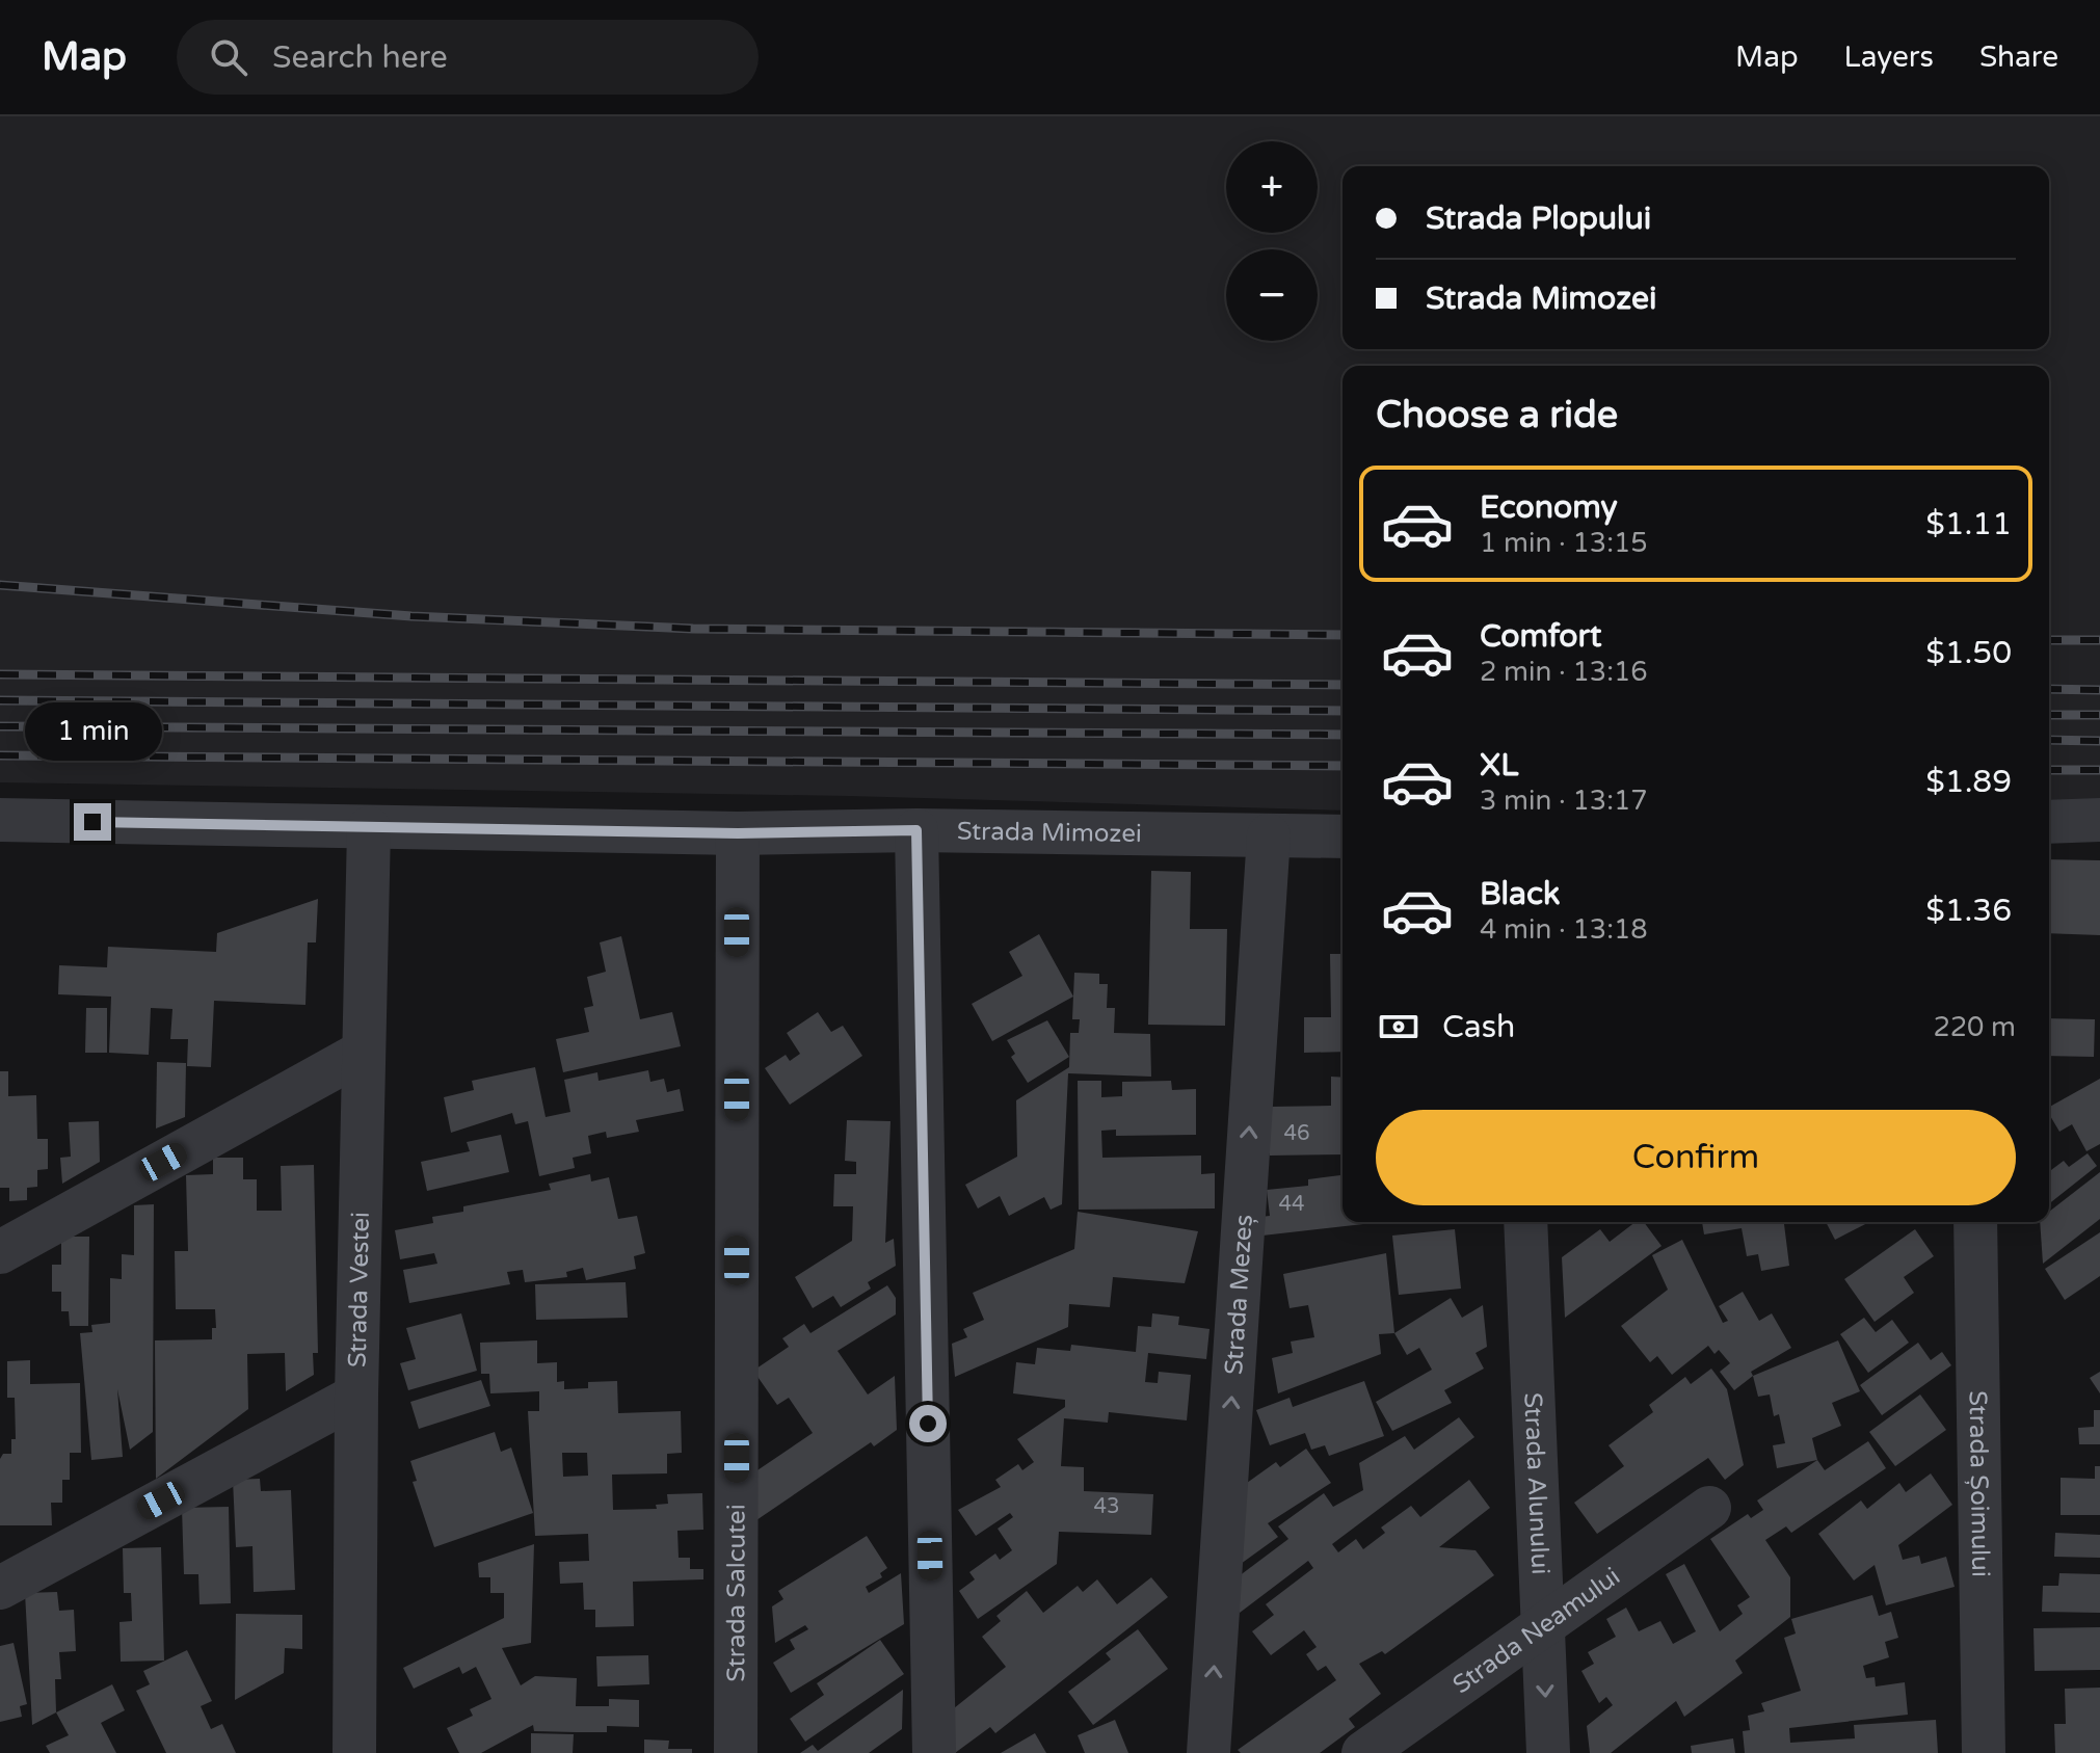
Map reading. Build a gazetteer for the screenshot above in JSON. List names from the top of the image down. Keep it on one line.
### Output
{"streets":{"street":["Strada Mimozei","Strada Vestei","Strada Mezeș","Strada Șoimului","Strada Alunului","Strada Salcutei","Strada Neamului"]},"crossings":[["Strada Mimozei","Strada Vestei"],["Strada Mimozei","Strada Mezeș"],["Strada Mimozei","Strada Salcutei"],["Strada Alunului","Strada Neamului"]],"house_numbers":["46","44","43"],"page":{"header":"Map","search":"Search here","nav":["Map","Layers","Share"],"map_buttons":["+","−"],"banner":["Strada Plopului","Strada Mimozei"],"heading":"Choose a ride","list":[{"name":"Economy","note":"1 min · 13:15","value":"$1.11"},{"name":"Comfort","note":"2 min · 13:16","value":"$1.50"},{"name":"XL","note":"3 min · 13:17","value":"$1.89"},{"name":"Black","note":"4 min · 13:18","value":"$1.36"}],"bubble":"1 min","pay":["Cash","220 m"],"buttons":"Confirm"}}
